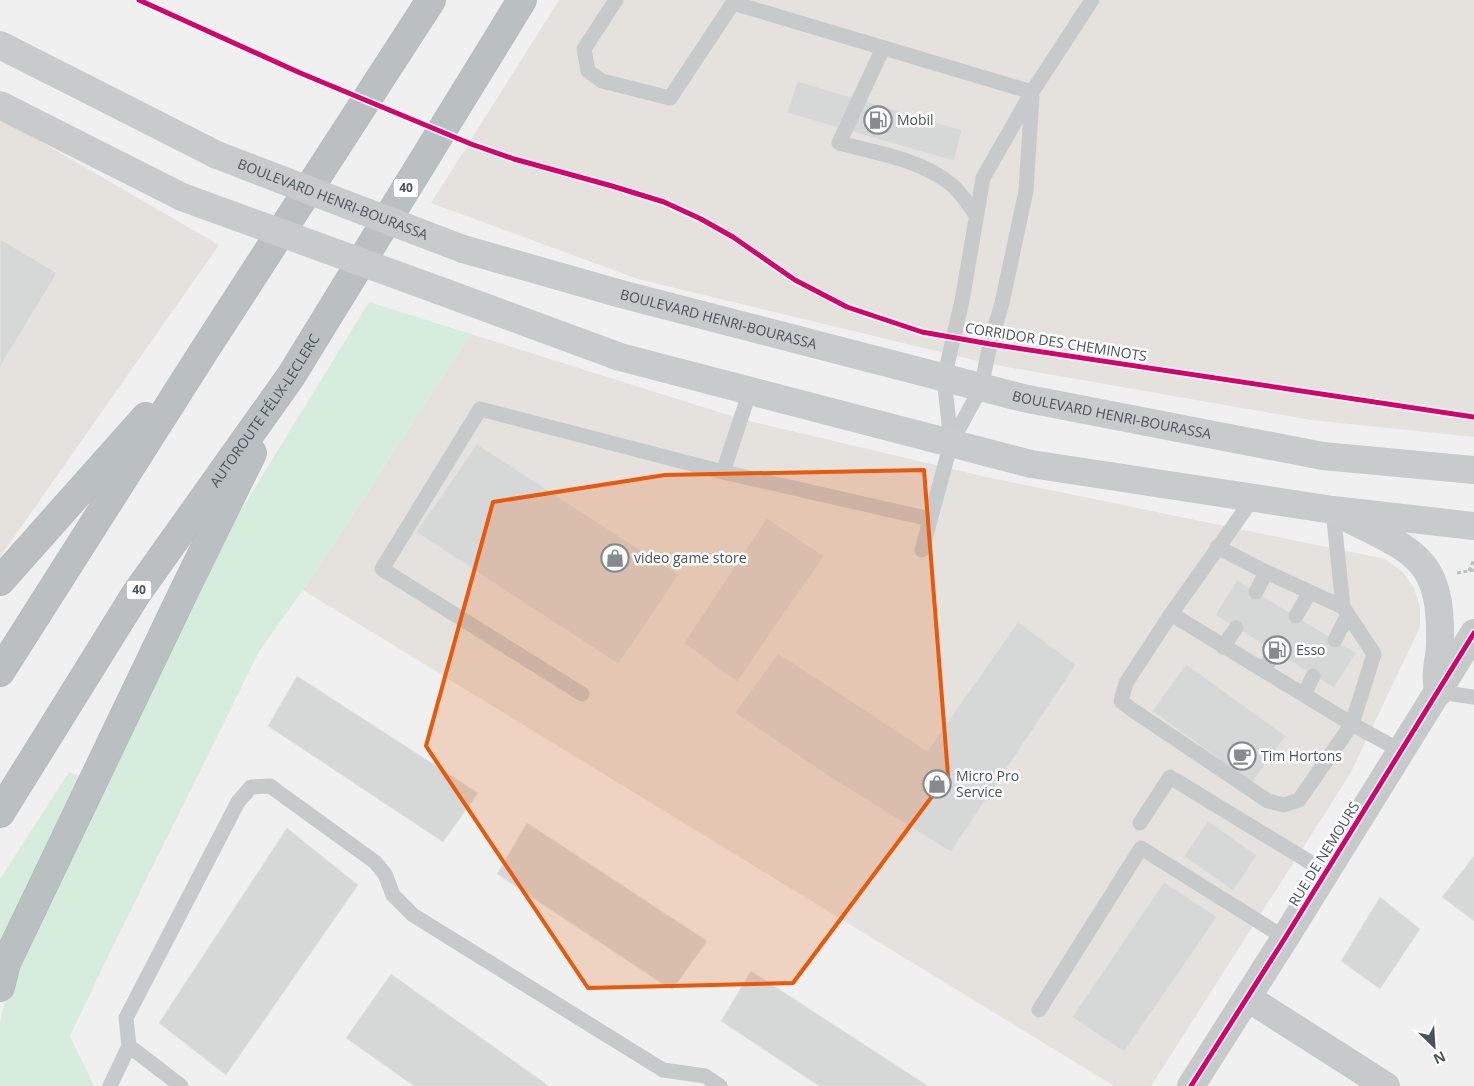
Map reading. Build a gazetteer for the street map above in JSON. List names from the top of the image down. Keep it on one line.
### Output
{"streets":{"highway":["40","AUTOROUTE FÉLIX-LECLERC"],"main road":["BOULEVARD HENRI-BOURASSA"],"street":["RUE DE NEMOURS"],"cycle path":["CORRIDOR DES CHEMINOTS"]},"places":{"fuel station":["Mobil","Esso"],"shop":["video game store","Micro Pro Service"],"cafe":["Tim Hortons"]},"north":"bottom right"}
